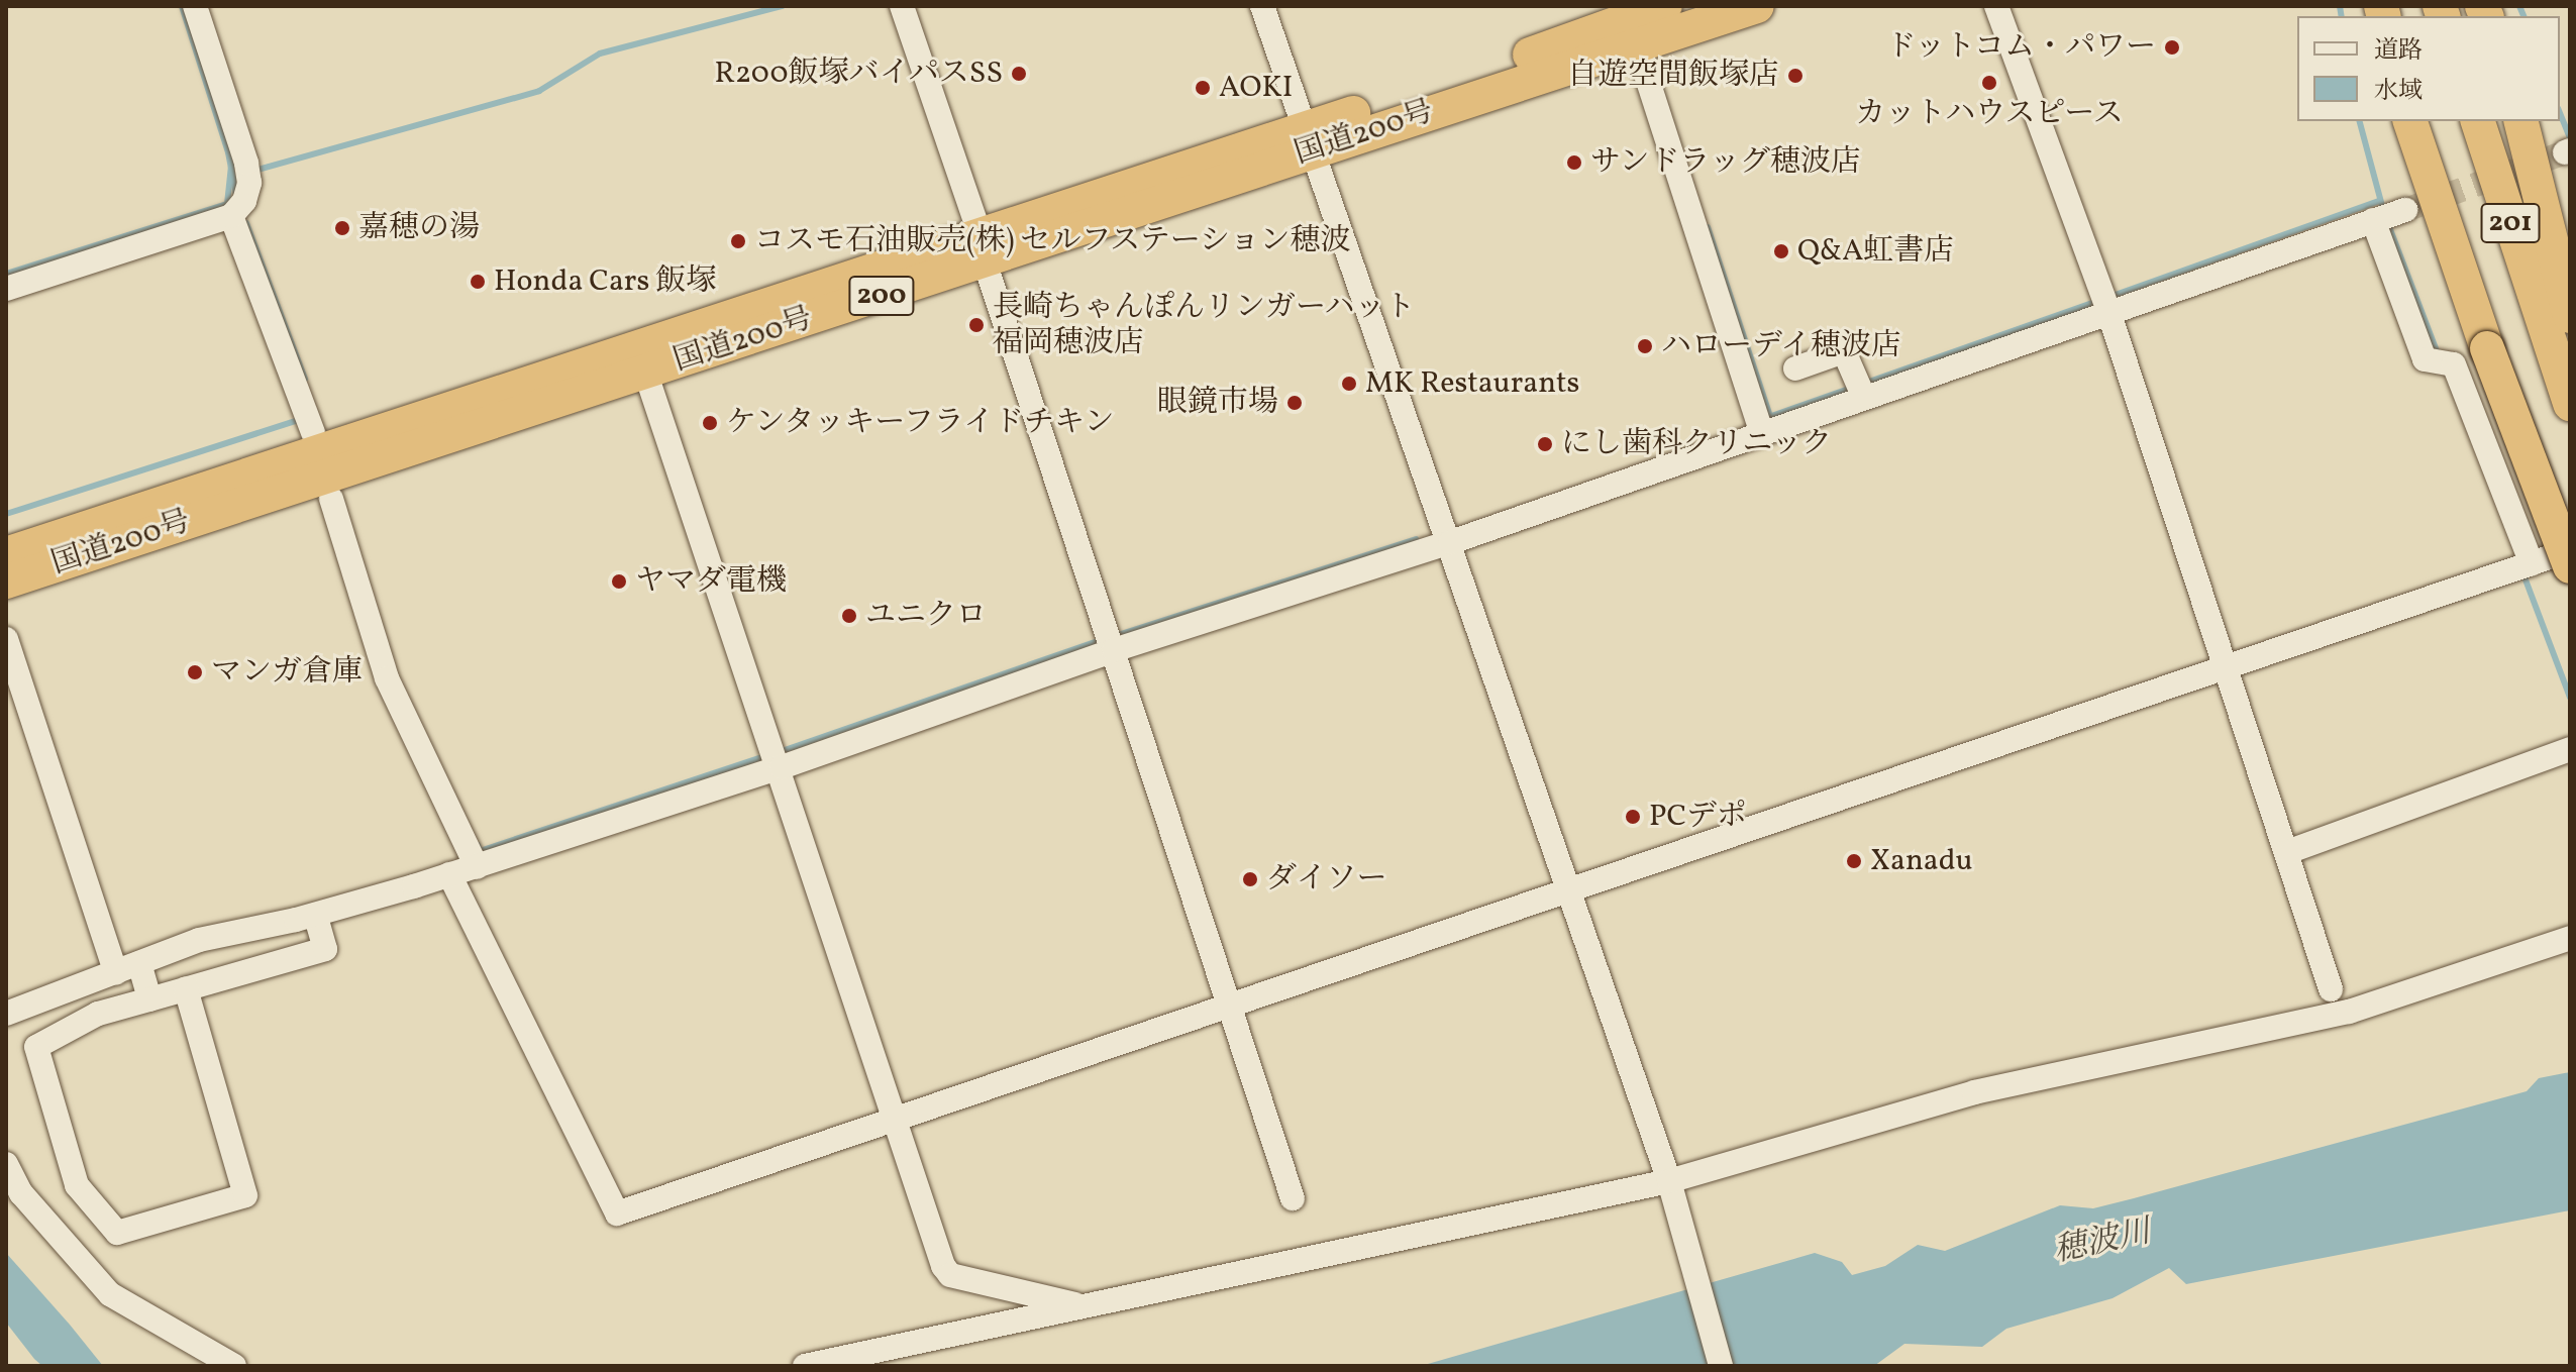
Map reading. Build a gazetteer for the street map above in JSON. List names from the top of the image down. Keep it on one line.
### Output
{"streets":{"highway":["国道200号","201","200"]},"water":["穂波川"],"places":["ドットコム・パワー","R200飯塚バイパスSS","自遊空間飯塚店","カットハウスピース","AOKI","サンドラッグ穂波店","嘉穂の湯","コスモ石油販売(株) セルフステーション穂波","Q&A虹書店","Honda Cars 飯塚","長崎ちゃんぽんリンガーハット 福岡穂波店","ハローデイ穂波店","MK Restaurants","眼鏡市場","ケンタッキーフライドチキン","にし歯科クリニック","ヤマダ電機","ユニクロ","マンガ倉庫","PCデポ","Xanadu","ダイソー"],"legend":["道路","水域"]}
